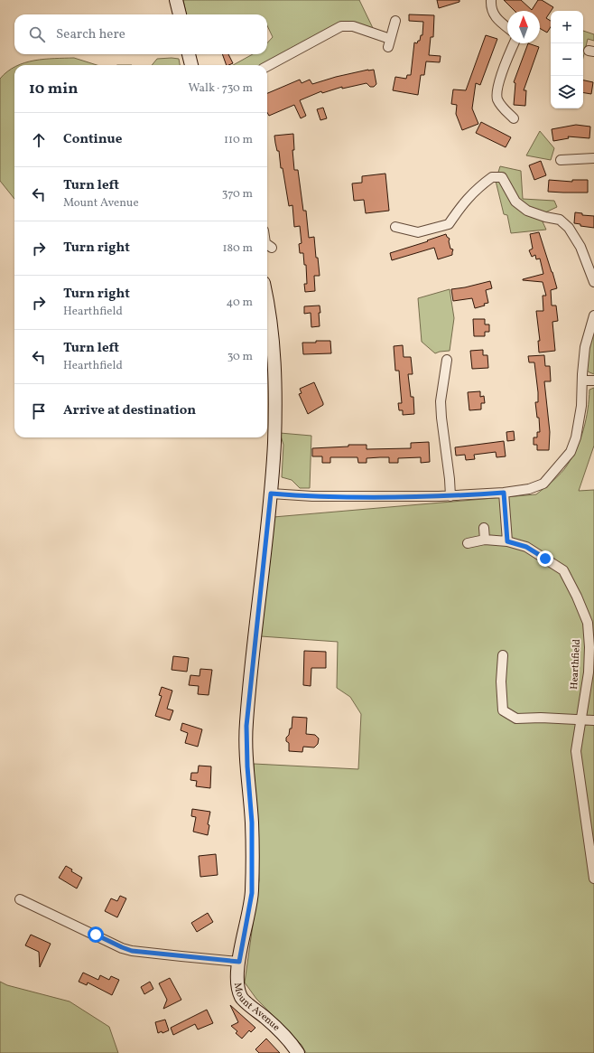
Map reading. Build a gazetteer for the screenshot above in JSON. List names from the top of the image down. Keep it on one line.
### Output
{"streets":{"street":["Hearthfield","Mount Avenue"]},"north":"top","page":{"map_buttons":["+","−"],"search":"Search here","heading":["10 min","Walk · 730 m"],"list":[["Continue","110 m"],["Turn left","Mount Avenue","370 m"],["Turn right","180 m"],["Turn right","Hearthfield","40 m"],["Turn left","Hearthfield","30 m"],"Arrive at destination"]}}
